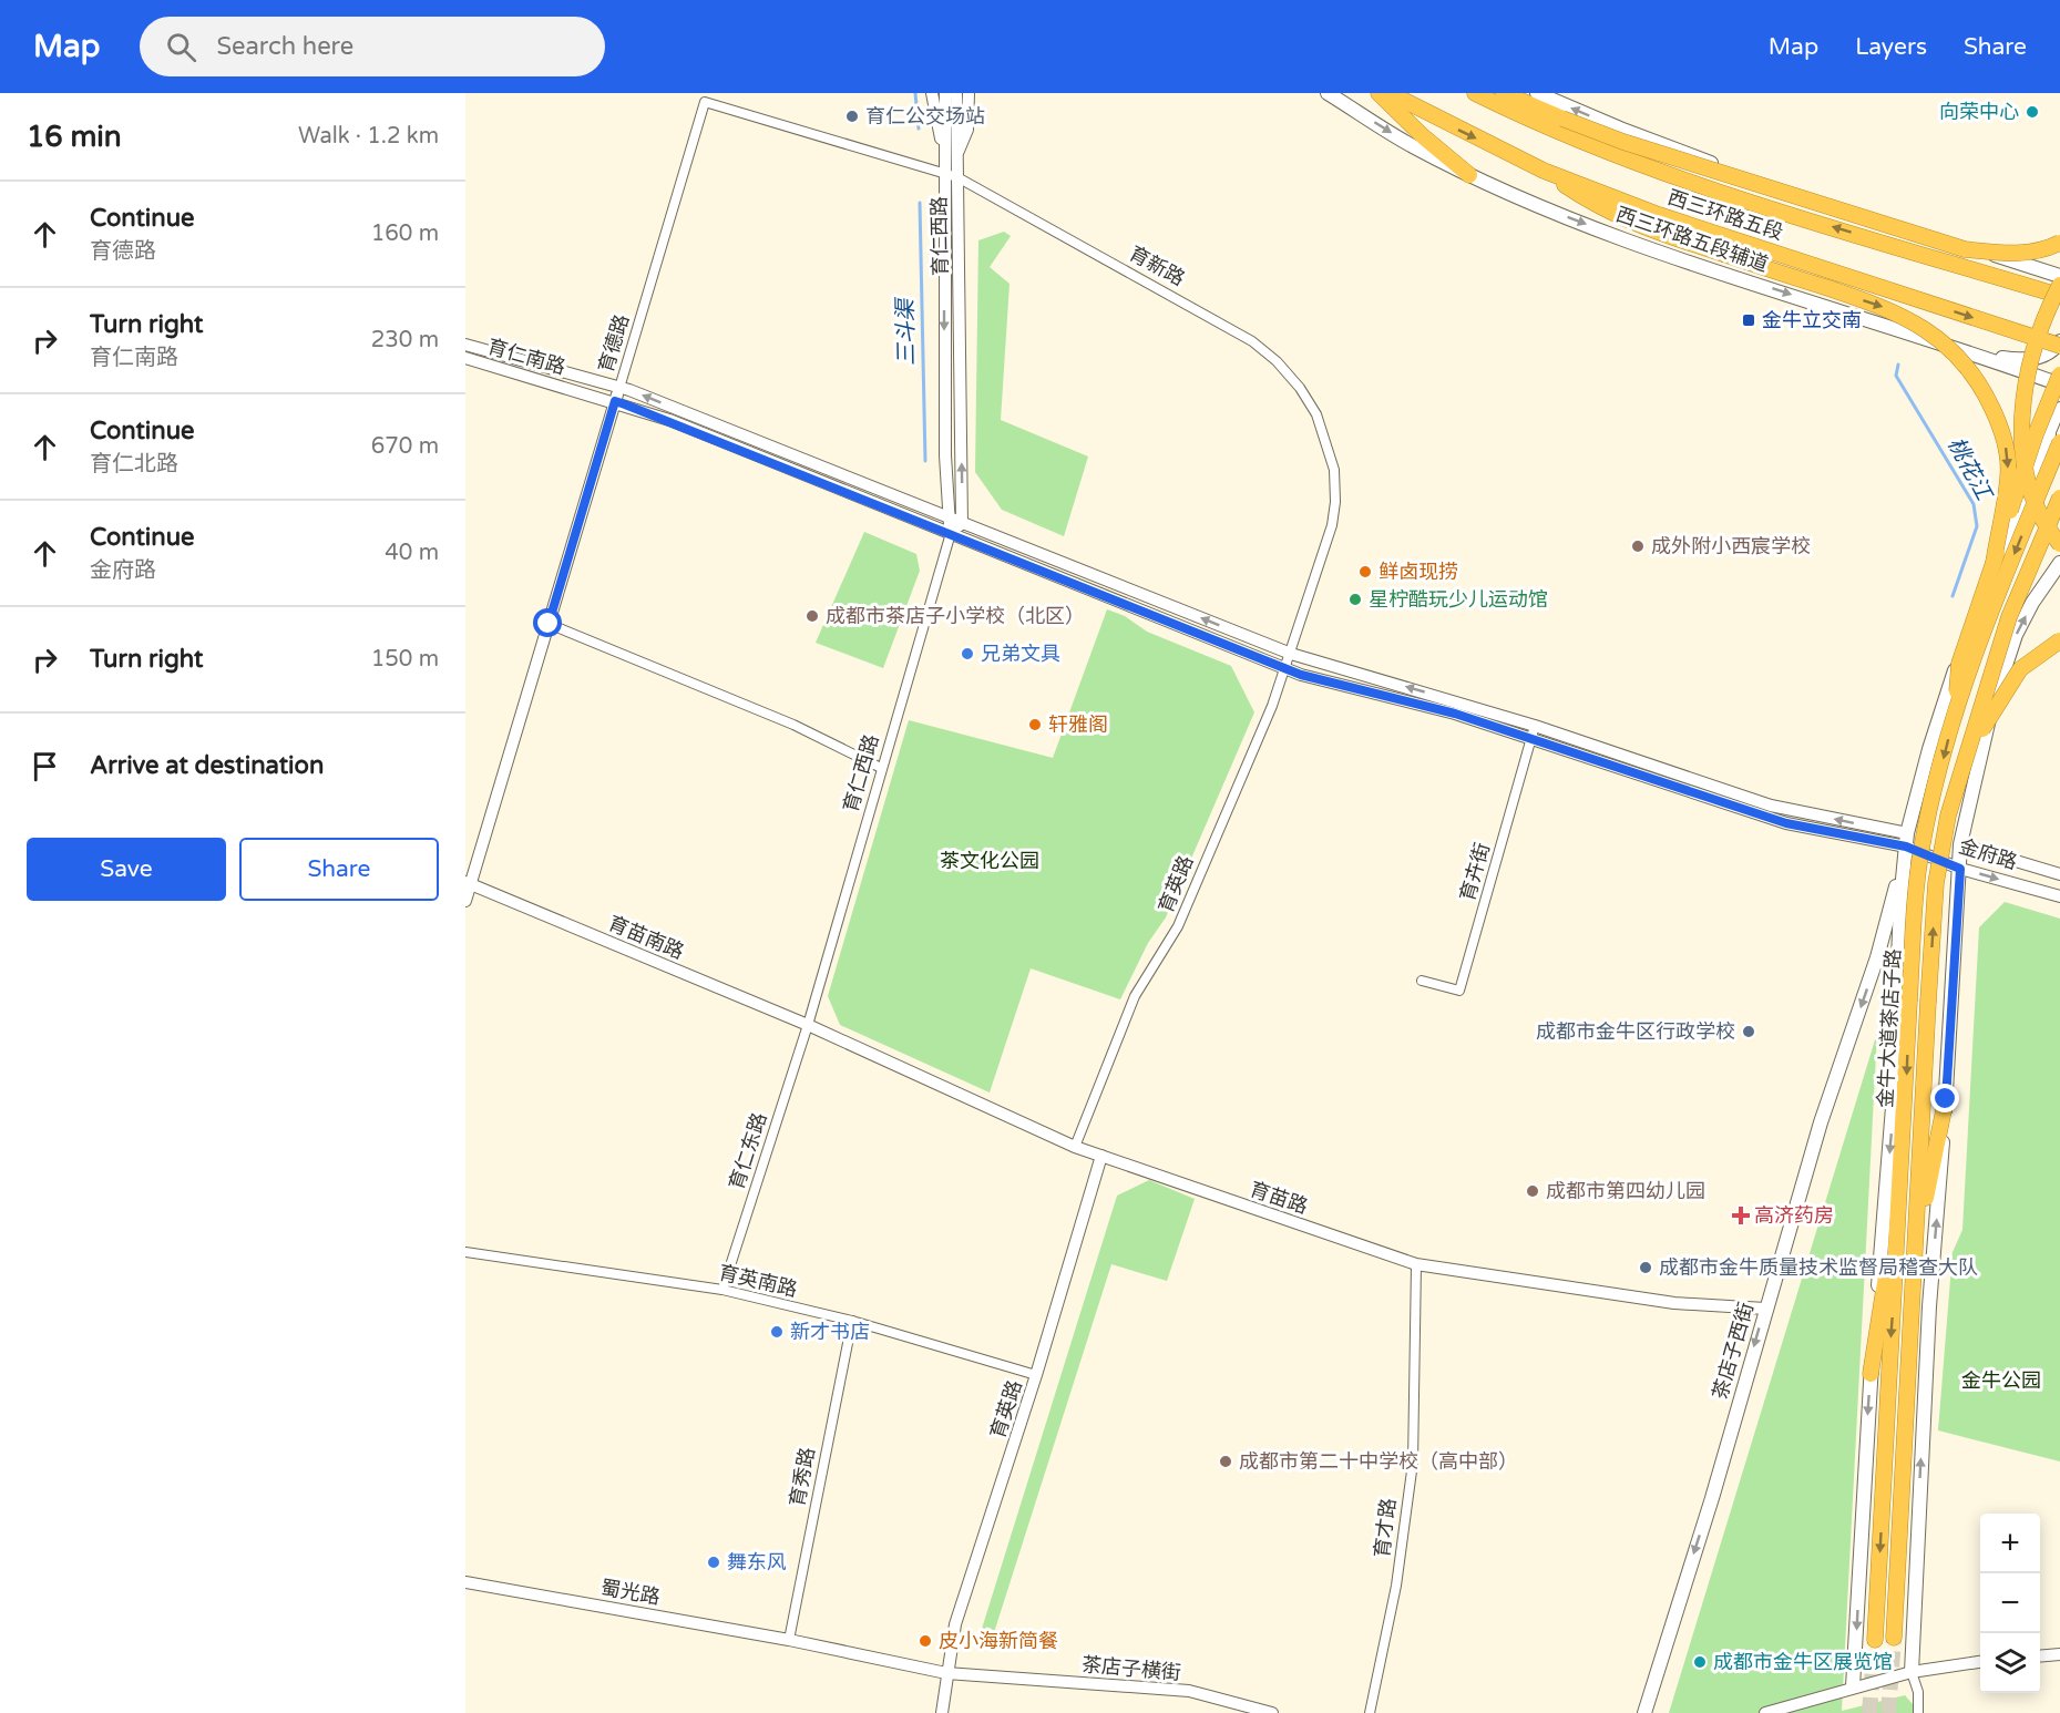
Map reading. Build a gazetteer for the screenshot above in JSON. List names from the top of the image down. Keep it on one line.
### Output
{"streets":{"highway":["西三环路五段","金牛大道茶店子路"],"main road":["西三环路五段辅道","金府路","茶店子西街"],"street":["育仁西路","育新路","育德路","育仁南路","育卉街","育英路","育苗南路","育仁东路","育苗路","育英南路","育秀路","育才路","蜀光路","茶店子横街"]},"crossings":[["育仁西路","育新路"],["育仁西路","育仁南路"],["育仁西路","育苗南路"],["育仁西路","育仁东路"],["育仁西路","育苗路"],["育新路","育德路"],["育新路","育仁南路"],["育新路","育英路"],["育德路","育仁南路"],["育德路","育苗南路"],["育仁南路","育卉街"],["育仁南路","育英路"],["金府路","茶店子西街"],["育英路","育苗路"],["育英路","育英南路"],["育英路","茶店子横街"],["育苗南路","育仁东路"],["育苗南路","育苗路"],["育仁东路","育苗路"],["育仁东路","育英南路"],["育苗路","茶店子西街"],["育苗路","育才路"],["育英南路","育秀路"],["育秀路","蜀光路"],["育秀路","茶店子横街"],["蜀光路","茶店子横街"]],"water":["三斗渠","桃花江"],"parks":["茶文化公园","金牛公园"],"places":{"other":["向荣中心","育仁公交场站","成外附小西宸学校","鲜卤现捞","星柠酷玩少儿运动馆","成都市茶店子小学校（北区）","兄弟文具","轩雅阁","成都市金牛区行政学校","成都市第四幼儿园","成都市金牛质量技术监督局稽查大队","新才书店","成都市第二十中学校（高中部）","舞东风","皮小海新简餐","成都市金牛区展览馆"],"transit":["金牛立交南"],"health":["高济药房"]},"page":{"header":"Map","search":"Search here","nav":["Map","Layers","Share"],"heading":["16 min","Walk · 1.2 km"],"list":[["Continue","育德路","160 m"],["Turn right","育仁南路","230 m"],["Continue","育仁北路","670 m"],["Continue","金府路","40 m"],["Turn right","150 m"],"Arrive at destination"],"buttons":["Save","Share"],"map_buttons":["+","−"]}}
